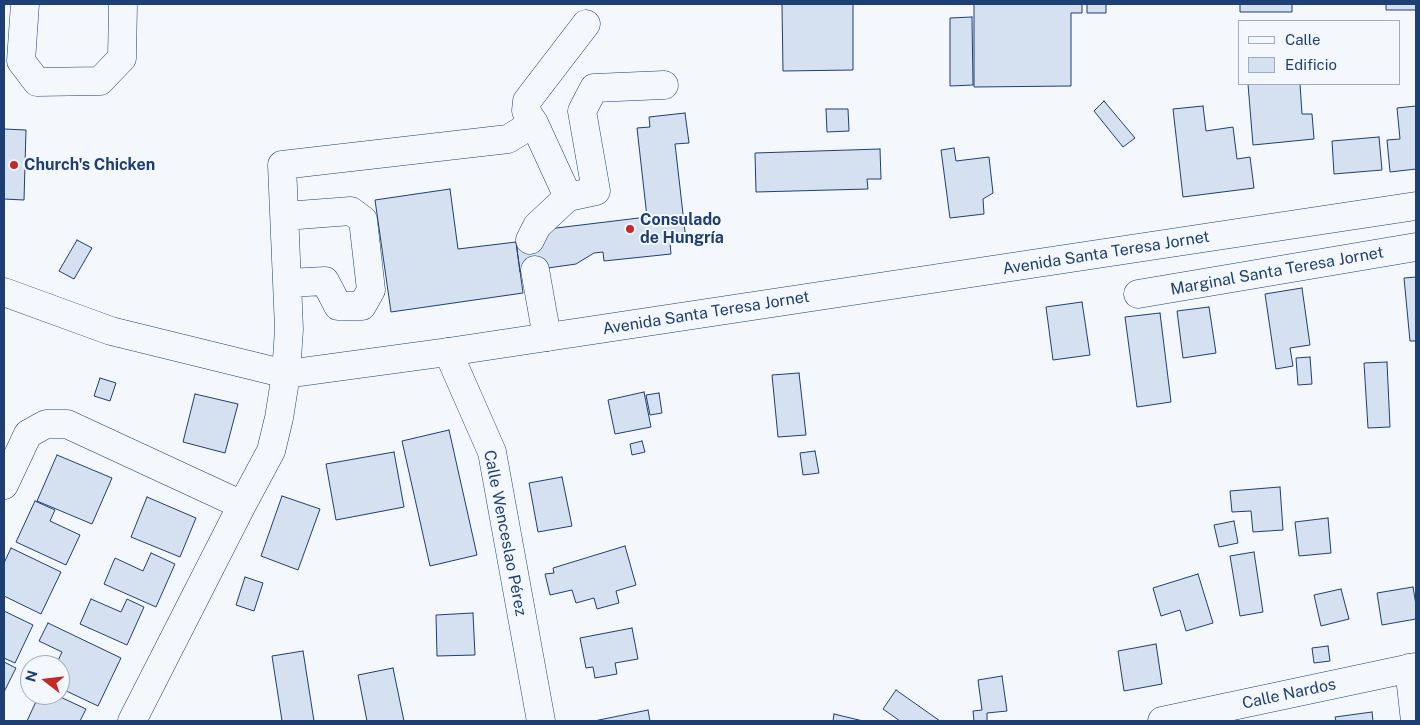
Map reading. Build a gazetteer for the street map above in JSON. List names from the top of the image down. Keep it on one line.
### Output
{"streets":{"street":["Avenida Santa Teresa Jornet","Marginal Santa Teresa Jornet","Calle Wenceslao Pérez","Calle Nardos"]},"crossings":[["Avenida Santa Teresa Jornet","Calle Wenceslao Pérez"]],"places":["Church's Chicken","Consulado de Hungría"],"legend":["Calle","Edificio"],"north":"left"}
